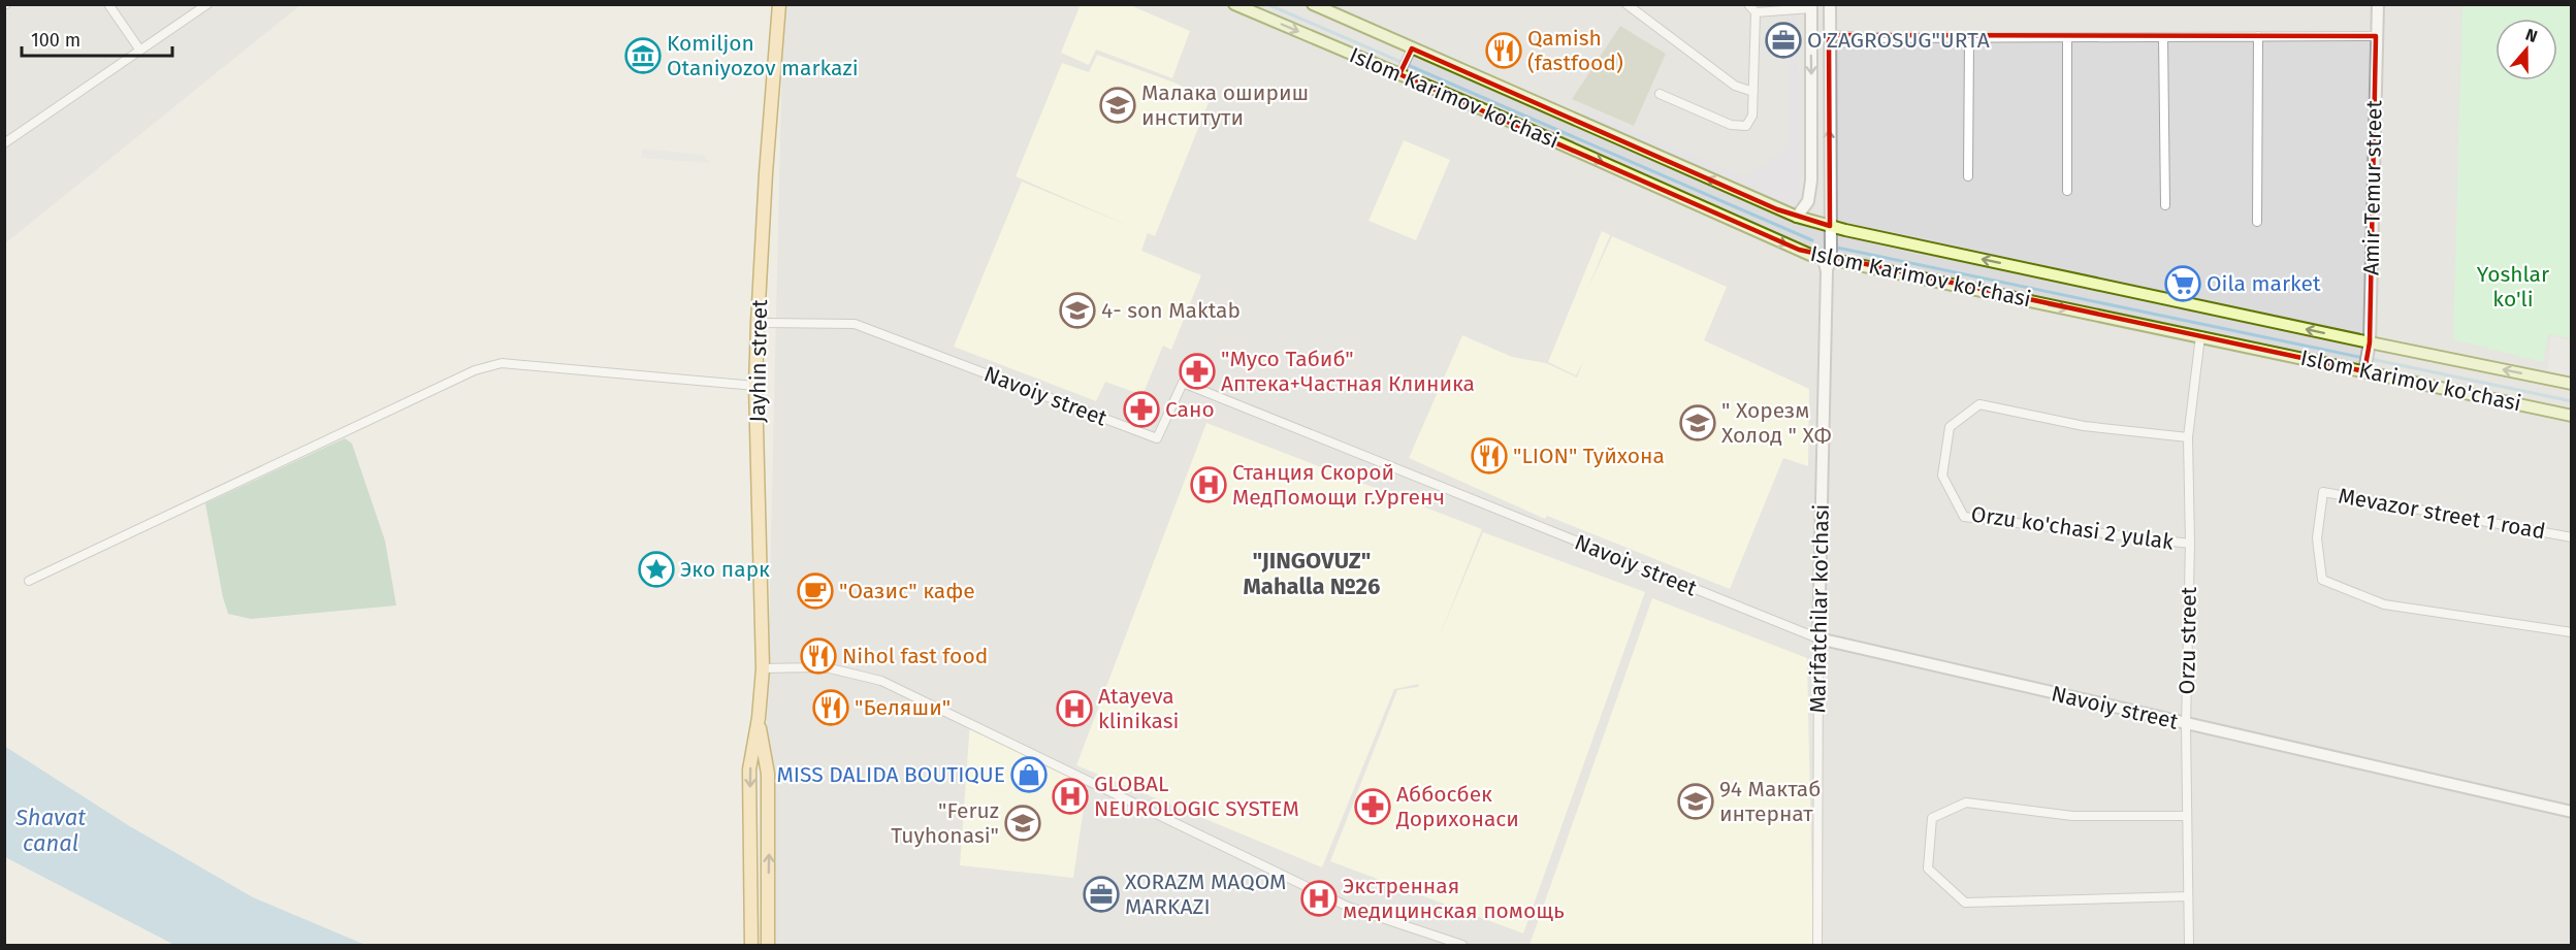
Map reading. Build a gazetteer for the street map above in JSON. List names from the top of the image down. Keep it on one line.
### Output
{"streets":{"main road":["Islom Karimov ko'chasi","Jayhin street"],"street":["Amir Temur street","Navoiy street","Mevazor street 1 road","Orzu ko'chasi 2 yulak","Marifatchilar ko'chasi","Orzu street"]},"crossings":[["Islom Karimov ko'chasi","Amir Temur street"],["Islom Karimov ko'chasi","Marifatchilar ko'chasi"],["Islom Karimov ko'chasi","Orzu street"],["Jayhin street","Navoiy street"],["Navoiy street","Marifatchilar ko'chasi"],["Navoiy street","Orzu street"],["Orzu ko'chasi 2 yulak","Orzu street"]],"districts":["\"JINGOVUZ\" Mahalla №26"],"water":["Shavat canal"],"parks":["Yoshlar ko'li"],"places":{"office":["O'ZAGROSUG\"URTA","XORAZM MAQOM MARKAZI"],"restaurant":["Qamish (fastfood)","\"LION\" Туйхона","Nihol fast food","\"Беляши\""],"museum":["Komiljon Otaniyozov markazi"],"school or university":["Малака ошириш институти","4- son Maktab","\" Хорезм Холод \" ХФ","94 Мактаб интернат","\"Feruz Tuyhonasi\""],"supermarket":["Oila market"],"pharmacy":["\"Мусо Табиб\" Аптека+Частная Клиника","Сано","Аббосбек Дорихонаси"],"hospital":["Станция Скорой МедПомощи г.Ургенч","Atayeva klinikasi","GLOBAL NEUROLOGIC SYSTEM","Экстренная медицинская помощь"],"place":["Эко парк"],"cafe":["\"Оазис\" кафе"],"shop":["MISS DALIDA BOUTIQUE"]},"scale_bar":"100 m","north":"top"}
